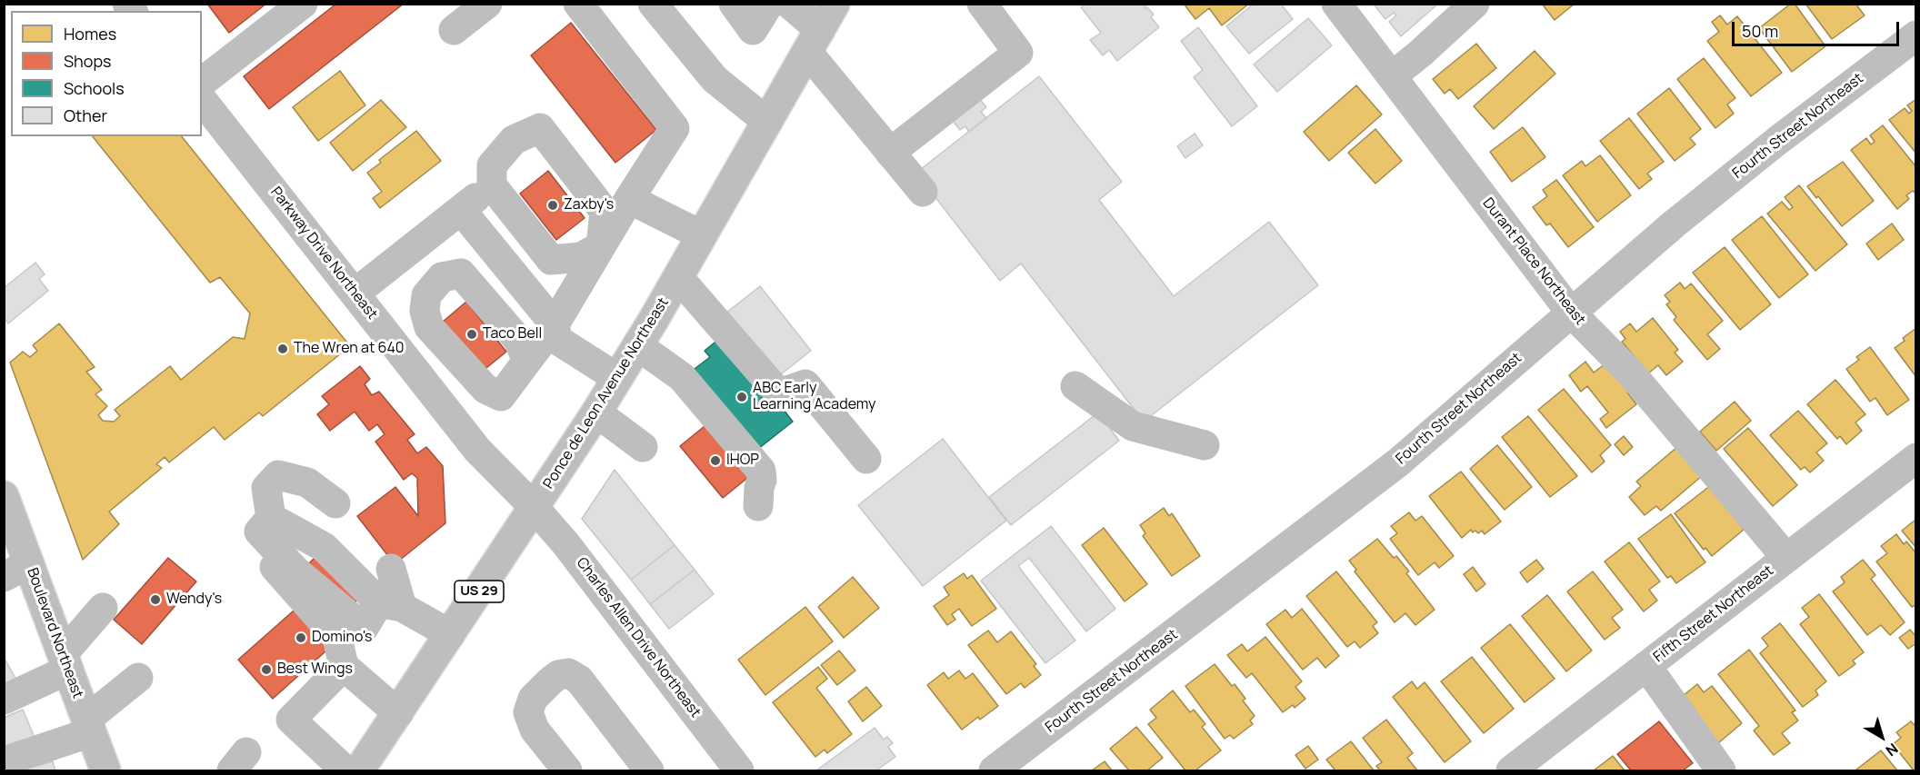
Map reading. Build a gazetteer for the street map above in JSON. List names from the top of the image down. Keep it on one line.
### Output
{"streets":{"main road":["Fourth Street Northeast","Parkway Drive Northeast","Durant Place Northeast","Ponce de Leon Avenue Northeast","US 29","Fifth Street Northeast","Boulevard Northeast","Charles Allen Drive Northeast"]},"crossings":[["Fourth Street Northeast","Durant Place Northeast"],["Parkway Drive Northeast","Ponce de Leon Avenue Northeast"],["Parkway Drive Northeast","Charles Allen Drive Northeast"],["Durant Place Northeast","Fifth Street Northeast"],["Ponce de Leon Avenue Northeast","Charles Allen Drive Northeast"]],"places":["Zaxby's","Taco Bell","The Wren at 640","ABC Early Learning Academy","IHOP","Wendy's","Domino's","Best Wings"],"legend":["Homes","Shops","Schools","Other"],"scale_bar":"50 m","north":"bottom right"}
